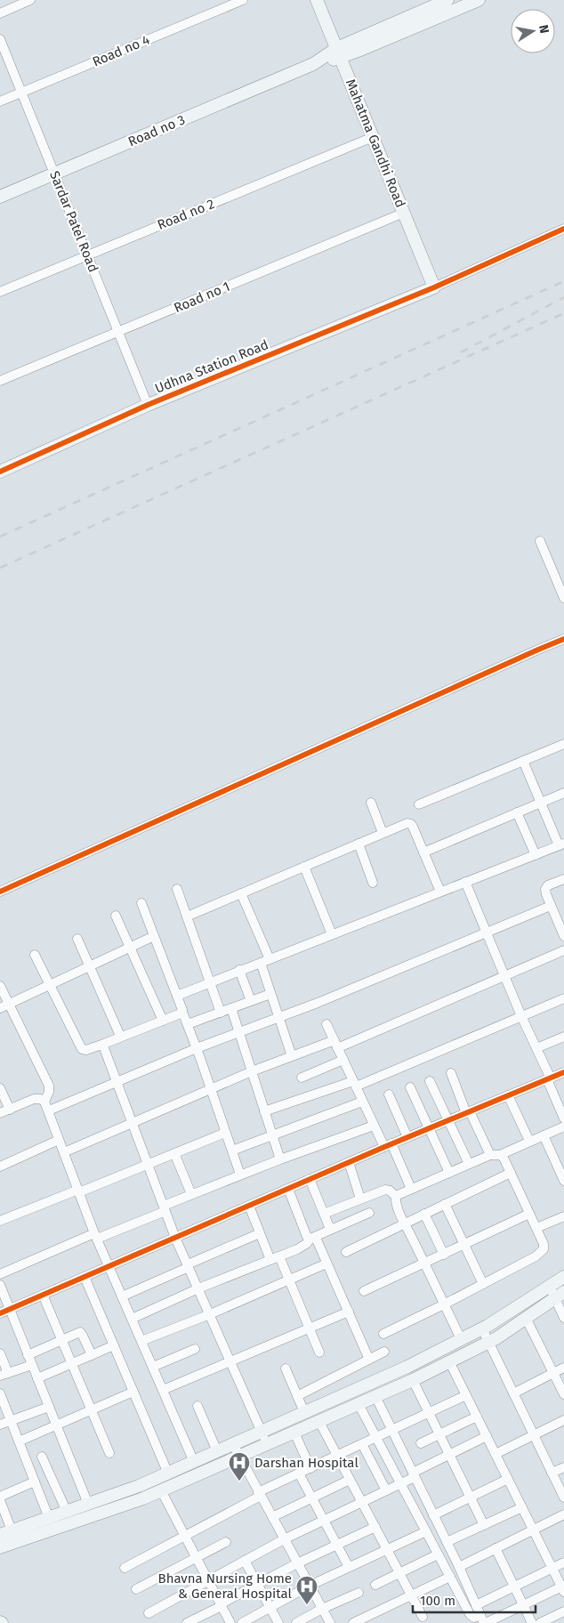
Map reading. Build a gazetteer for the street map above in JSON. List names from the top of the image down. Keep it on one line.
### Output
{"streets":{"street":["Road no 4","Road no 3","Mahatma Gandhi Road","Road no 2","Sardar Patel Road","Road no 1","Udhna Station Road"]},"crossings":[["Road no 4","Sardar Patel Road"],["Road no 3","Mahatma Gandhi Road"],["Road no 3","Sardar Patel Road"],["Mahatma Gandhi Road","Road no 2"],["Mahatma Gandhi Road","Road no 1"],["Mahatma Gandhi Road","Udhna Station Road"],["Road no 2","Sardar Patel Road"],["Sardar Patel Road","Road no 1"],["Sardar Patel Road","Udhna Station Road"]],"places":{"hospital":["Darshan Hospital","Bhavna Nursing Home & General Hospital"]},"scale_bar":"100 m","north":"right"}
